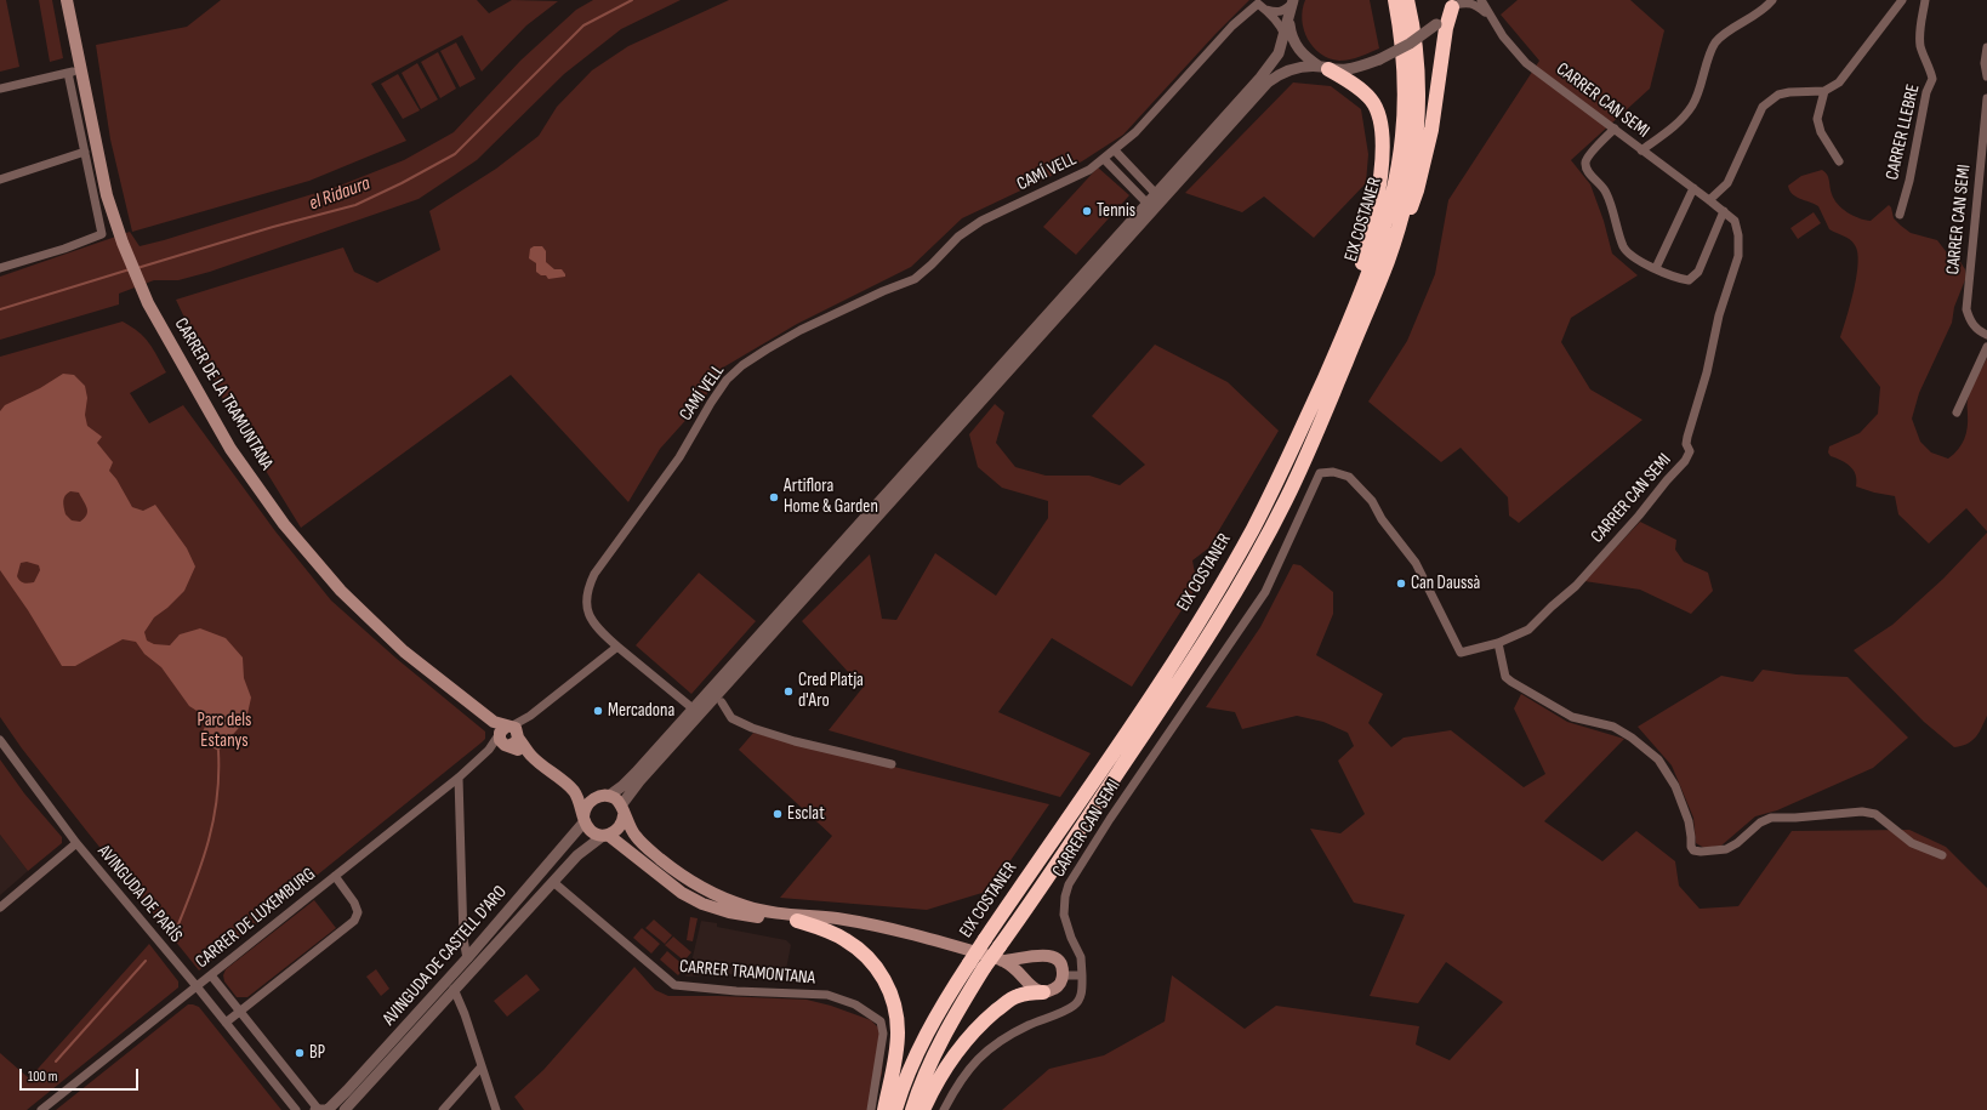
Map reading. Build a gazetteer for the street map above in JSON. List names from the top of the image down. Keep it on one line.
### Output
{"streets":{"highway":["EIX COSTANER"],"main road":["CARRER DE LA TRAMUNTANA"],"street":["CARRER CAN SEMI","CARRER LLEBRE","CAMÍ VELL","AVINGUDA DE PARÍS","CARRER DE LUXEMBURG","AVINGUDA DE CASTELL D'ARO","CARRER TRAMONTANA"]},"crossings":[["CARRER DE LA TRAMUNTANA","CARRER DE LUXEMBURG"],["AVINGUDA DE PARÍS","CARRER DE LUXEMBURG"],["AVINGUDA DE CASTELL D'ARO","CARRER TRAMONTANA"]],"water":["el Ridaura"],"parks":["Parc dels Estanys"],"places":["Tennis","Artiflora Home & Garden","Can Daussà","Cred Platja d'Aro","Mercadona","Esclat","BP"],"scale_bar":"100 m"}
